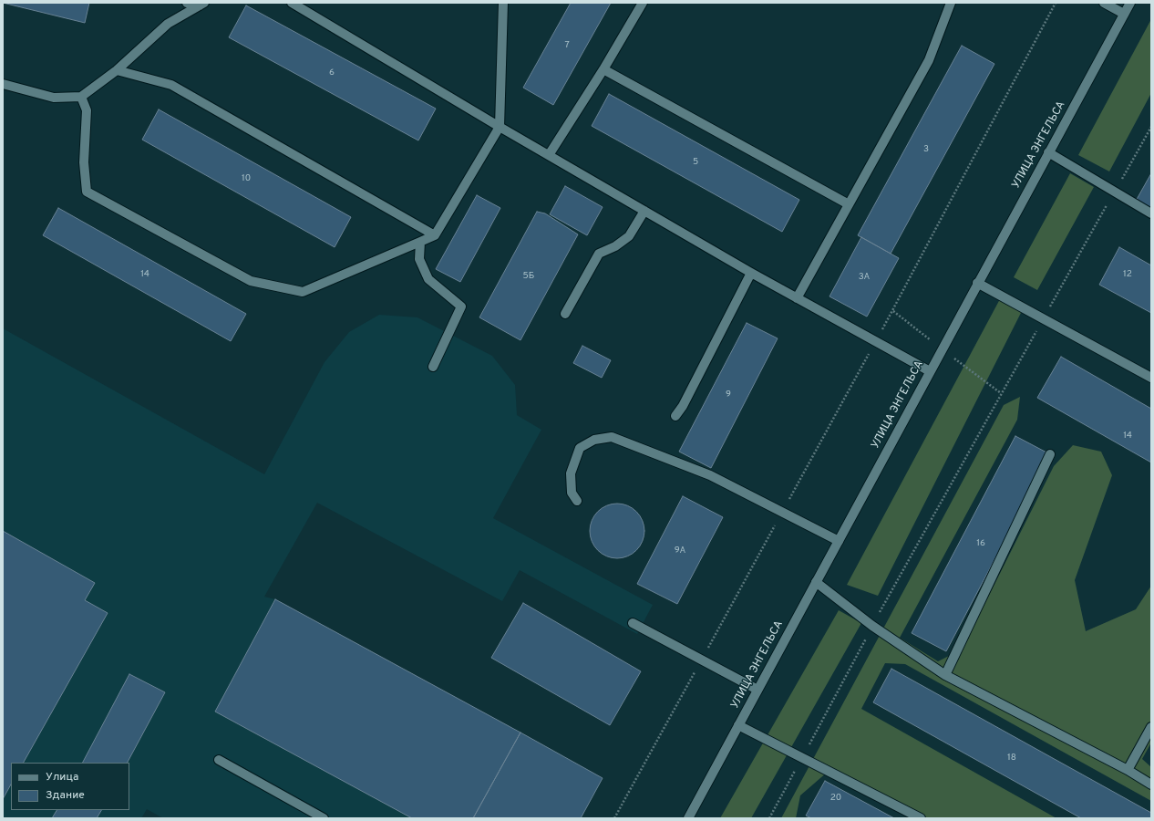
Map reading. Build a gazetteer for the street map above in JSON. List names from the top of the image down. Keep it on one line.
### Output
{"streets":{"main road":["УЛИЦА ЭНГЕЛЬСА"]},"house_numbers":["7","6","3","5","10","14","12","5Б","3А","9","14","16","9А","18","20"],"legend":["Улица","Здание"]}
